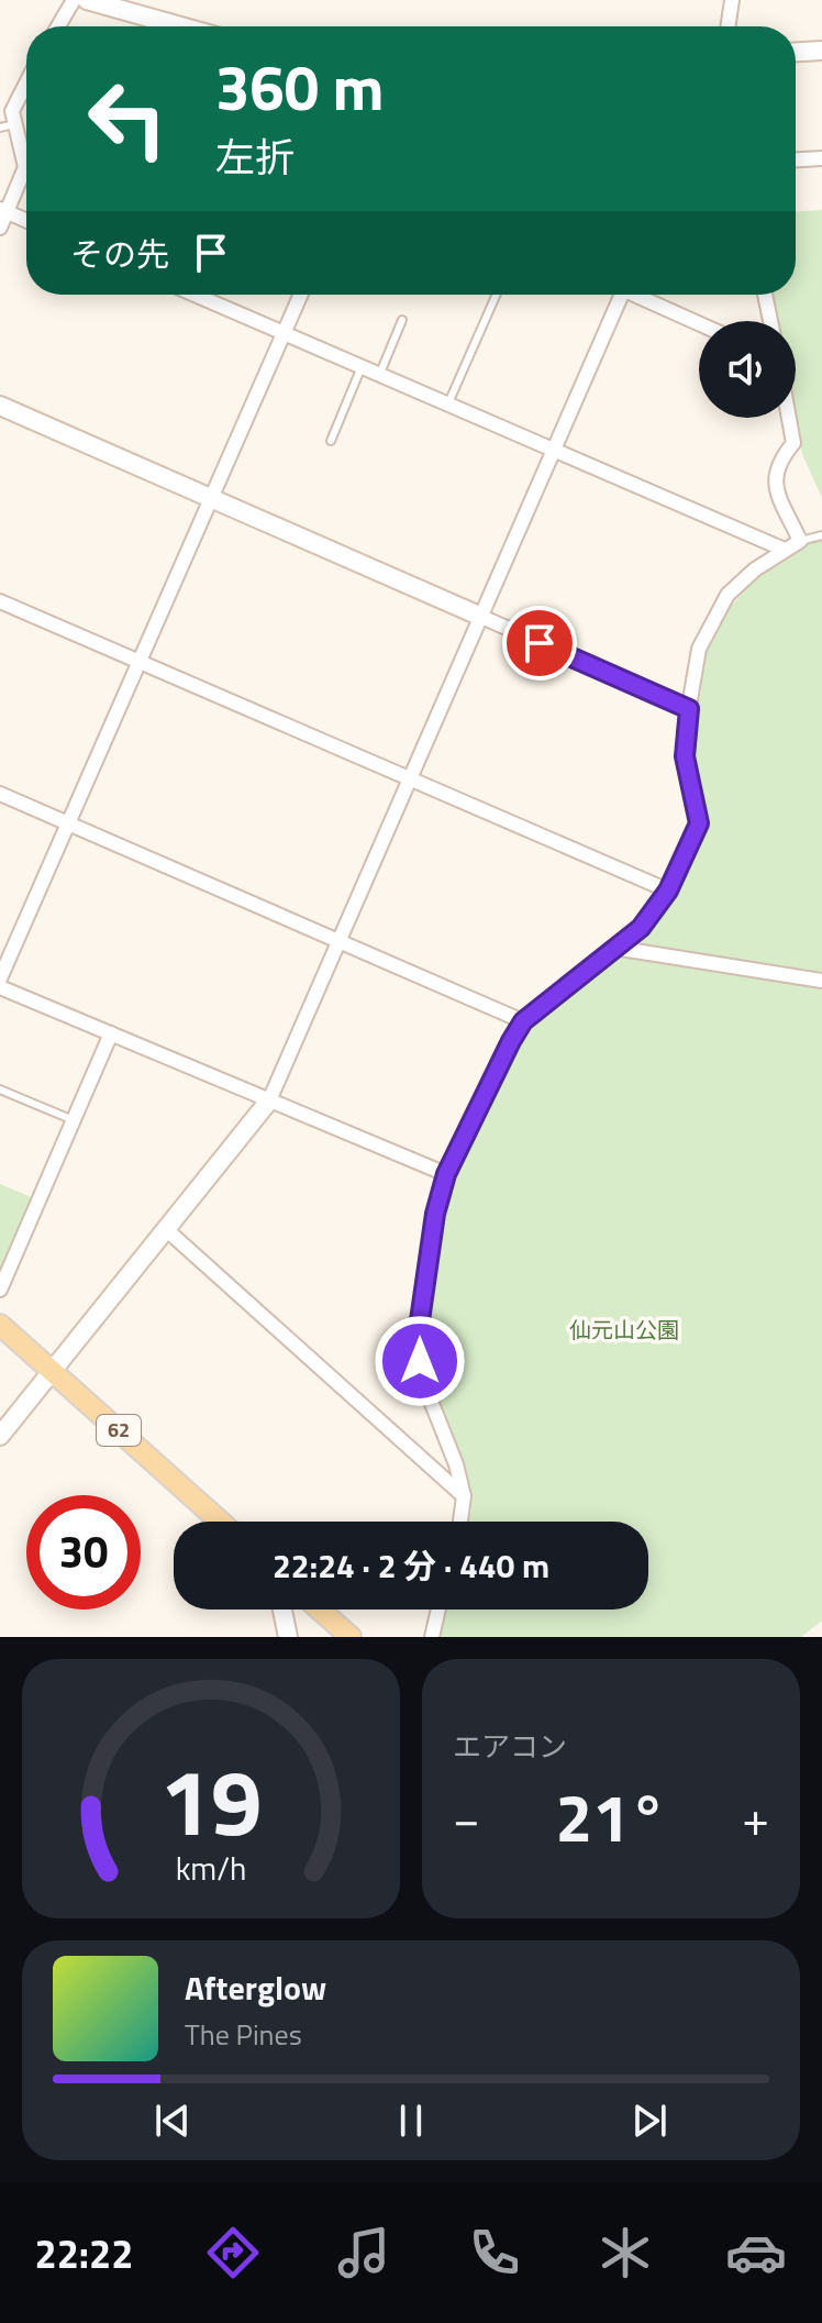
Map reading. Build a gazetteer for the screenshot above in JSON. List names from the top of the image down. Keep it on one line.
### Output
{"streets":{"main road":["62"]},"parks":["仙元山公園"],"page":{"turn":["360 m","左折"],"then":"その先","limit":"30","trip":"22:24 · 2 分 · 440 m","tile":"エアコン","heat":["−","21°","+"],"song":["Afterglow","The Pines"],"tabs":"22:22","gauge":["19","km/h"]}}
